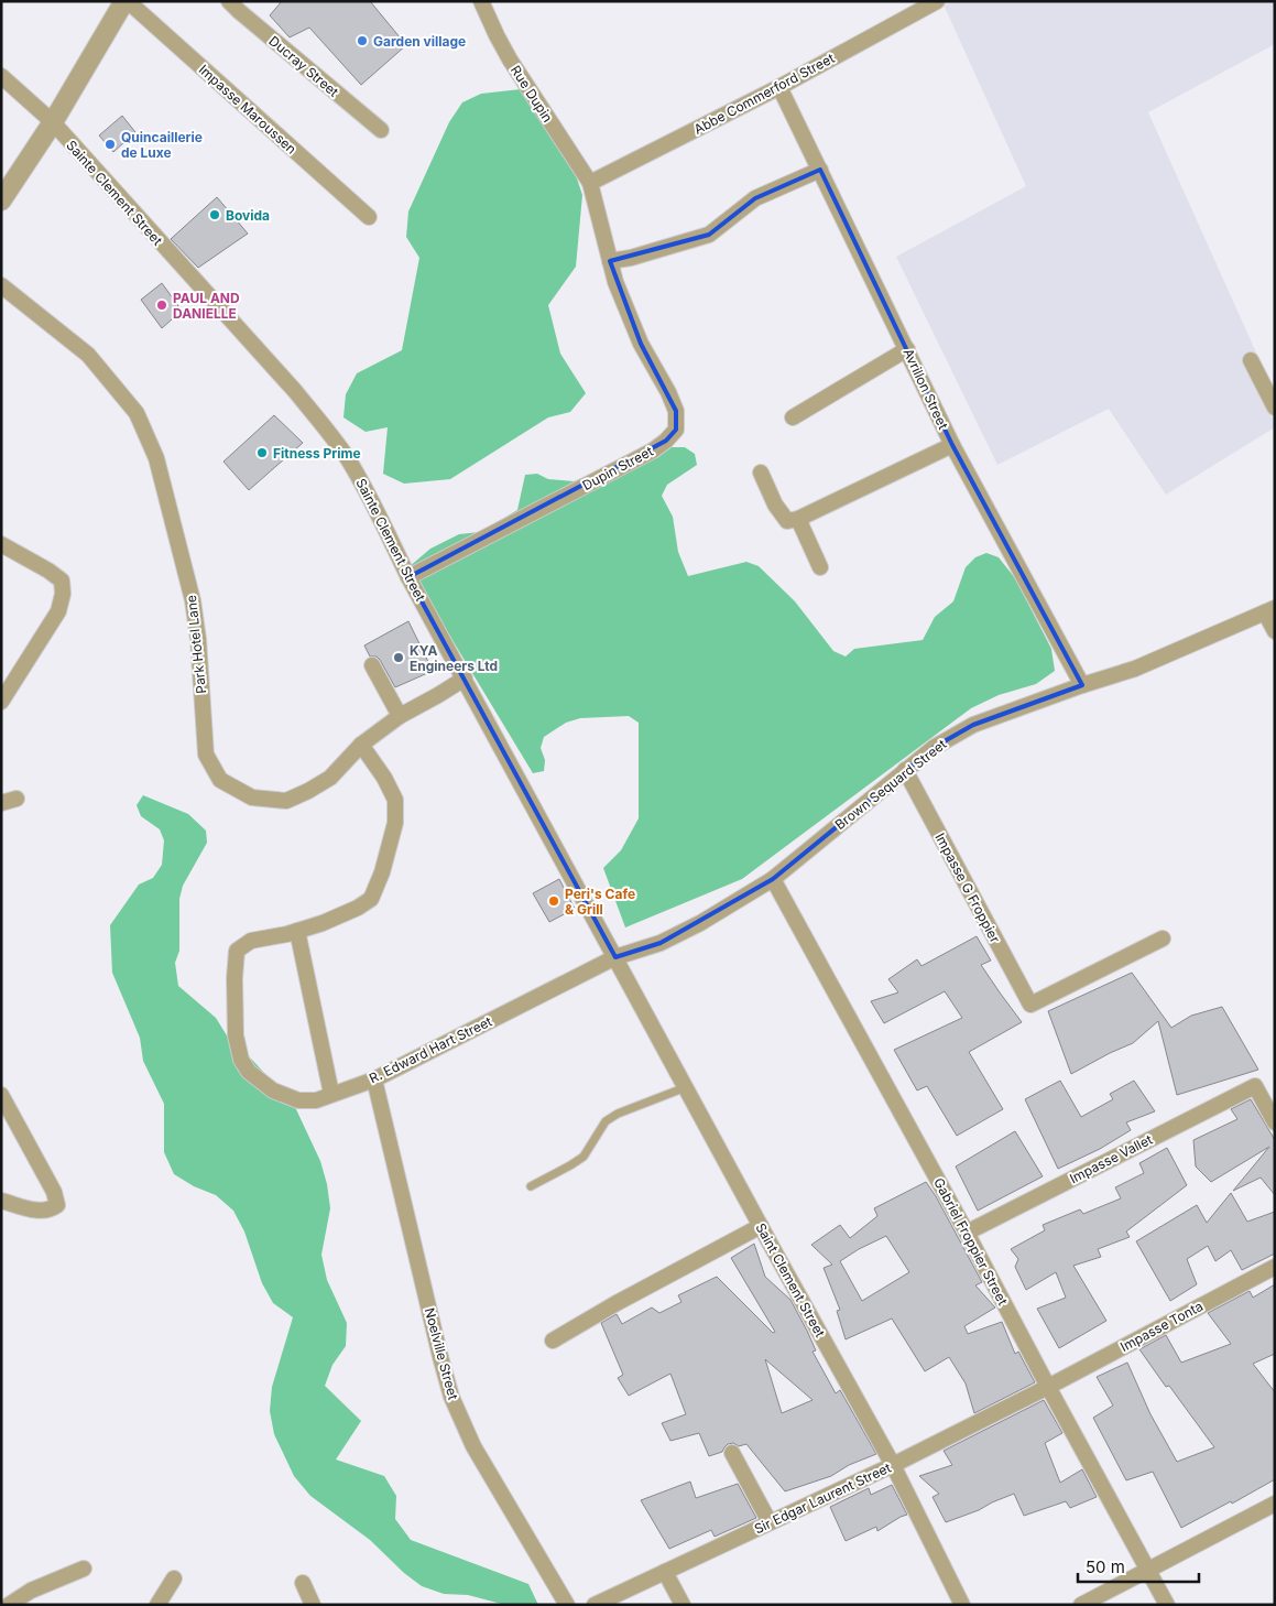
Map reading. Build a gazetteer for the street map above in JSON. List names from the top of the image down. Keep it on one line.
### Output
{"streets":{"street":["Ducray Street","Rue Dupin","Abbe Commerford Street","Impasse Maroussen","Sainte Clement Street","Avrillon Street","Dupin Street","Park Hotel Lane","Brown Sequard Street","Impasse G Froppier","R. Edward Hart Street","Impasse Vallet","Gabriel Froppier Street","Saint Clement Street","Impasse Tonta","Noelville Street","Sir Edgar Laurent Street"]},"crossings":[["Rue Dupin","Abbe Commerford Street"],["Rue Dupin","Dupin Street"],["Abbe Commerford Street","Avrillon Street"],["Abbe Commerford Street","Dupin Street"],["Sainte Clement Street","Dupin Street"],["Sainte Clement Street","Park Hotel Lane"],["Sainte Clement Street","Brown Sequard Street"],["Sainte Clement Street","R. Edward Hart Street"],["Sainte Clement Street","Saint Clement Street"],["Avrillon Street","Brown Sequard Street"],["Park Hotel Lane","R. Edward Hart Street"],["Brown Sequard Street","Impasse G Froppier"],["Brown Sequard Street","R. Edward Hart Street"],["Brown Sequard Street","Gabriel Froppier Street"],["Brown Sequard Street","Saint Clement Street"],["R. Edward Hart Street","Saint Clement Street"],["R. Edward Hart Street","Noelville Street"],["Impasse Vallet","Gabriel Froppier Street"],["Gabriel Froppier Street","Impasse Tonta"],["Gabriel Froppier Street","Sir Edgar Laurent Street"],["Saint Clement Street","Sir Edgar Laurent Street"],["Impasse Tonta","Sir Edgar Laurent Street"]],"places":["Garden village","Quincaillerie de Luxe","Bovida","PAUL AND DANIELLE","Fitness Prime","KYA Engineers Ltd","Peri's Cafe & Grill"],"scale_bar":"50 m"}
